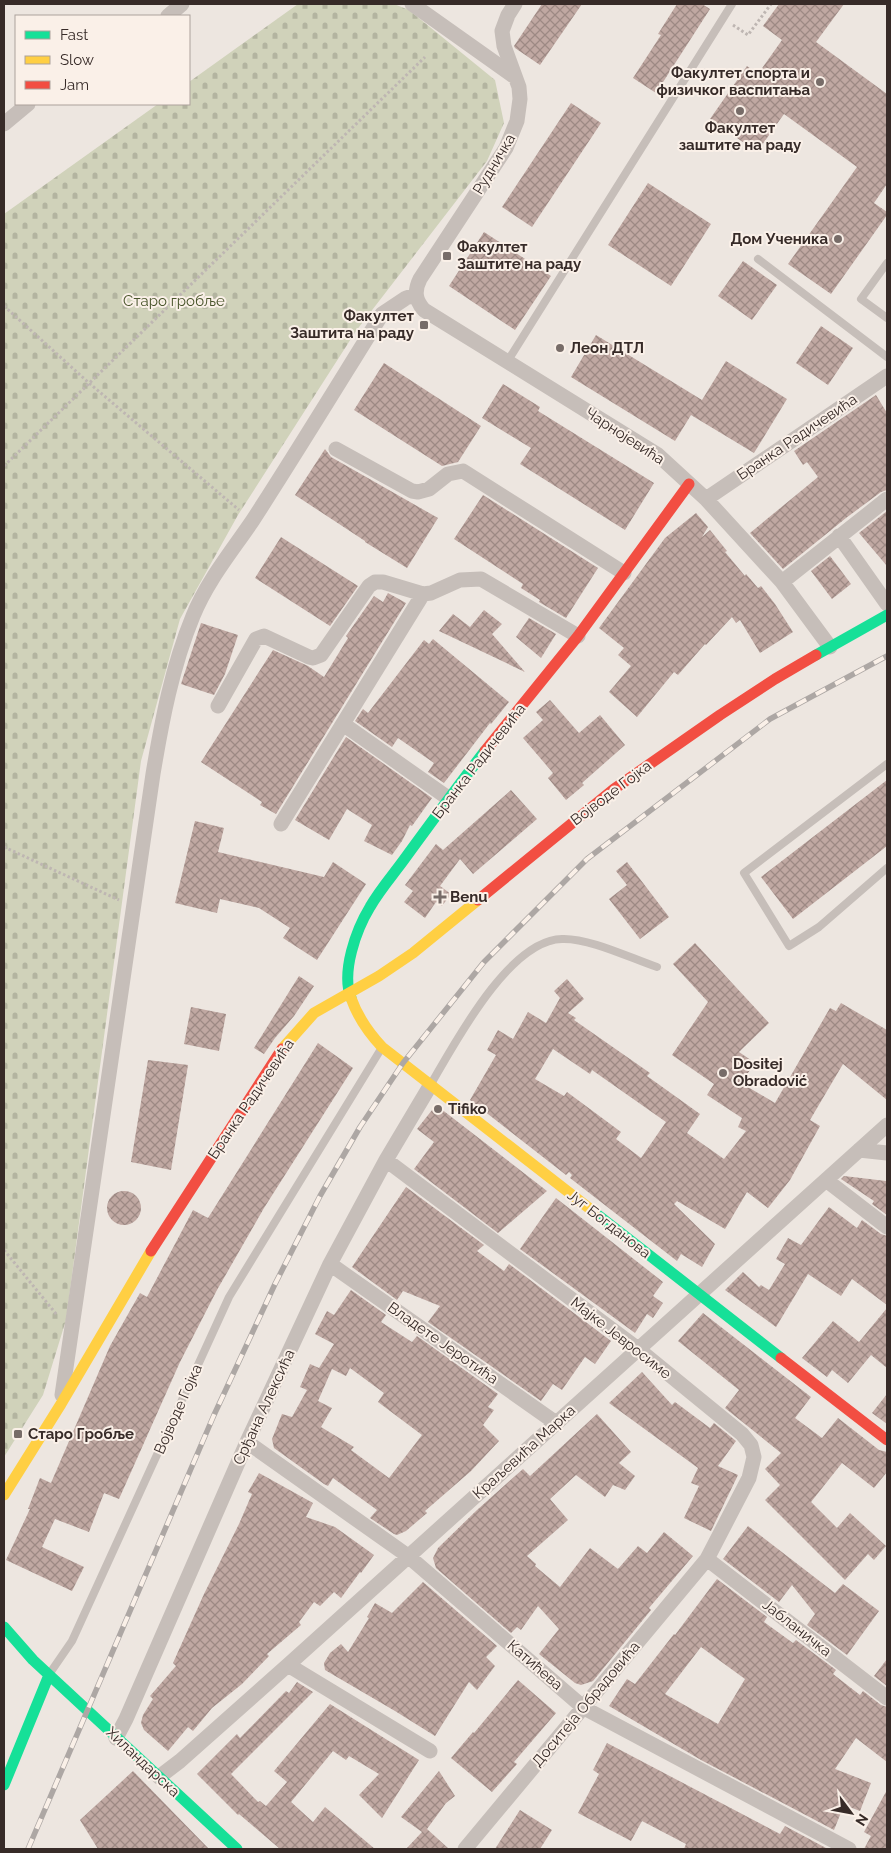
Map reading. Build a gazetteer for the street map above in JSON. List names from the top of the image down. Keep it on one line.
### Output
{"streets":{"street":["Рудничка","Чарнојевића","Бранка Радичевића","Војводе Гојка","Југ Богданова","Мајке Јевросиме","Владете Јеротића","Срђана Алексића","Краљевића Марка","Јабланичка","Катићева","Доситеја Обрадовића","Хиландарска"]},"crossings":[["Рудничка","Чарнојевића"],["Чарнојевића","Бранка Радичевића"],["Чарнојевића","Војводе Гојка"],["Бранка Радичевића","Војводе Гојка"],["Бранка Радичевића","Југ Богданова"],["Војводе Гојка","Југ Богданова"],["Војводе Гојка","Хиландарска"],["Југ Богданова","Срђана Алексића"],["Југ Богданова","Краљевића Марка"],["Мајке Јевросиме","Срђана Алексића"],["Мајке Јевросиме","Краљевића Марка"],["Мајке Јевросиме","Јабланичка"],["Мајке Јевросиме","Доситеја Обрадовића"],["Владете Јеротића","Срђана Алексића"],["Владете Јеротића","Краљевића Марка"],["Срђана Алексића","Катићева"],["Срђана Алексића","Хиландарска"],["Краљевића Марка","Катићева"],["Краљевића Марка","Хиландарска"],["Јабланичка","Доситеја Обрадовића"],["Катићева","Доситеја Обрадовића"]],"parks":["Старо гробље"],"places":{"other":["Факултет спорта и физичког васпитања","Факултет заштите на раду","Дом Ученика","Леон ДТЛ","Dositej Obradović","Tifiko"],"transit":["Факултет Заштите на раду","Факултет Заштита на раду","Старо Гробље"],"health":["Benu"]},"legend":["Fast","Slow","Jam"],"north":"bottom right"}
